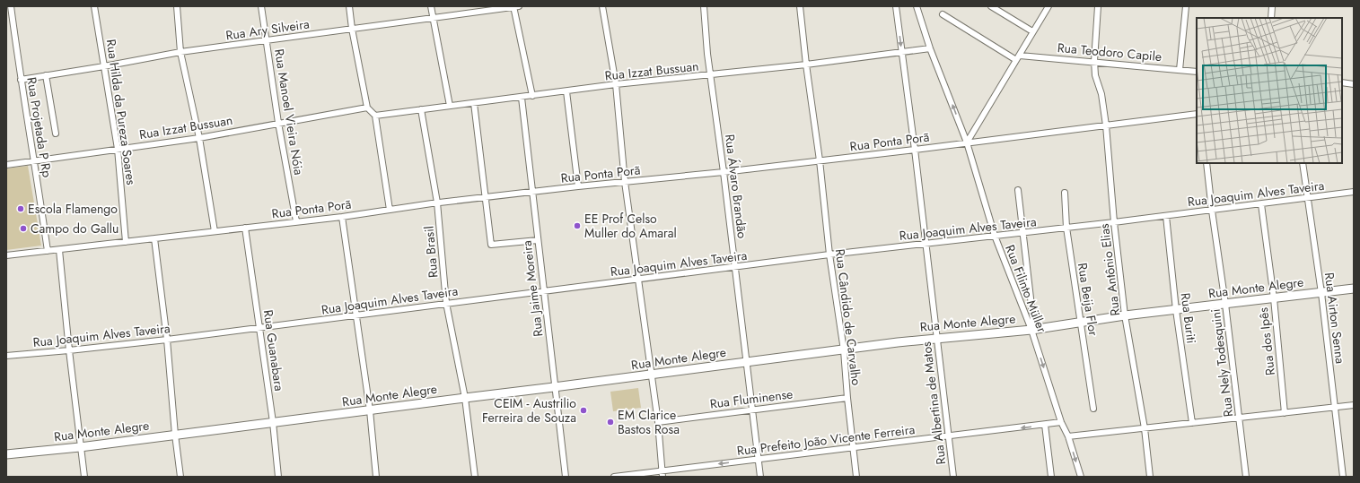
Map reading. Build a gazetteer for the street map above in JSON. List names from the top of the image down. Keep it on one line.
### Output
{"streets":{"street":["Rua Ary Silveira","Rua Teodoro Capile","Rua Izzat Bussuan","Rua Hilda da Pureza Soares","Rua Manoel Vieira Nóia","Rua Projetada P Rp","Rua Ponta Porã","Rua Álvaro Brandão","Rua Joaquim Alves Taveira","Rua Brasil","Rua Antônio Elias","Rua Monte Alegre","Rua Jaime Moreira","Rua Filinto Müller","Rua Beija Flor","Rua Cândido de Carvalho","Rua Buriti","Rua Airton Senna","Rua dos Ipês","Rua Guanabara","Rua Nely Todesquini","Rua Fluminense","Rua Albertina de Matos","Rua Prefeito João Vicente Ferreira"]},"crossings":[["Rua Ary Silveira","Rua Hilda da Pureza Soares"],["Rua Ary Silveira","Rua Manoel Vieira Nóia"],["Rua Ary Silveira","Rua Projetada P Rp"],["Rua Teodoro Capile","Rua Antônio Elias"],["Rua Izzat Bussuan","Rua Hilda da Pureza Soares"],["Rua Izzat Bussuan","Rua Manoel Vieira Nóia"],["Rua Izzat Bussuan","Rua Projetada P Rp"],["Rua Izzat Bussuan","Rua Álvaro Brandão"],["Rua Izzat Bussuan","Rua Brasil"],["Rua Izzat Bussuan","Rua Jaime Moreira"],["Rua Izzat Bussuan","Rua Filinto Müller"],["Rua Izzat Bussuan","Rua Cândido de Carvalho"],["Rua Izzat Bussuan","Rua Albertina de Matos"],["Rua Hilda da Pureza Soares","Rua Ponta Porã"],["Rua Manoel Vieira Nóia","Rua Ponta Porã"],["Rua Projetada P Rp","Rua Ponta Porã"],["Rua Ponta Porã","Rua Álvaro Brandão"],["Rua Ponta Porã","Rua Brasil"],["Rua Ponta Porã","Rua Antônio Elias"],["Rua Ponta Porã","Rua Jaime Moreira"],["Rua Ponta Porã","Rua Filinto Müller"],["Rua Ponta Porã","Rua Cândido de Carvalho"],["Rua Ponta Porã","Rua Guanabara"],["Rua Ponta Porã","Rua Albertina de Matos"],["Rua Álvaro Brandão","Rua Joaquim Alves Taveira"],["Rua Álvaro Brandão","Rua Monte Alegre"],["Rua Álvaro Brandão","Rua Fluminense"],["Rua Álvaro Brandão","Rua Prefeito João Vicente Ferreira"],["Rua Joaquim Alves Taveira","Rua Brasil"],["Rua Joaquim Alves Taveira","Rua Antônio Elias"],["Rua Joaquim Alves Taveira","Rua Jaime Moreira"],["Rua Joaquim Alves Taveira","Rua Filinto Müller"],["Rua Joaquim Alves Taveira","Rua Beija Flor"],["Rua Joaquim Alves Taveira","Rua Cândido de Carvalho"],["Rua Joaquim Alves Taveira","Rua Buriti"],["Rua Joaquim Alves Taveira","Rua Airton Senna"],["Rua Joaquim Alves Taveira","Rua dos Ipês"],["Rua Joaquim Alves Taveira","Rua Guanabara"],["Rua Joaquim Alves Taveira","Rua Nely Todesquini"],["Rua Joaquim Alves Taveira","Rua Albertina de Matos"],["Rua Brasil","Rua Monte Alegre"],["Rua Antônio Elias","Rua Monte Alegre"],["Rua Monte Alegre","Rua Jaime Moreira"],["Rua Monte Alegre","Rua Filinto Müller"],["Rua Monte Alegre","Rua Beija Flor"],["Rua Monte Alegre","Rua Cândido de Carvalho"],["Rua Monte Alegre","Rua Buriti"],["Rua Monte Alegre","Rua Airton Senna"],["Rua Monte Alegre","Rua dos Ipês"],["Rua Monte Alegre","Rua Guanabara"],["Rua Monte Alegre","Rua Nely Todesquini"],["Rua Monte Alegre","Rua Albertina de Matos"],["Rua Filinto Müller","Rua Prefeito João Vicente Ferreira"],["Rua Cândido de Carvalho","Rua Fluminense"],["Rua Cândido de Carvalho","Rua Prefeito João Vicente Ferreira"],["Rua Albertina de Matos","Rua Prefeito João Vicente Ferreira"]],"one_way":["Rua Prefeito João Vicente Ferreira"],"places":["Escola Flamengo","EE Prof Celso Muller do Amaral","Campo do Gallu","CEIM - Austrilio Ferreira de Souza","EM Clarice Bastos Rosa"]}
